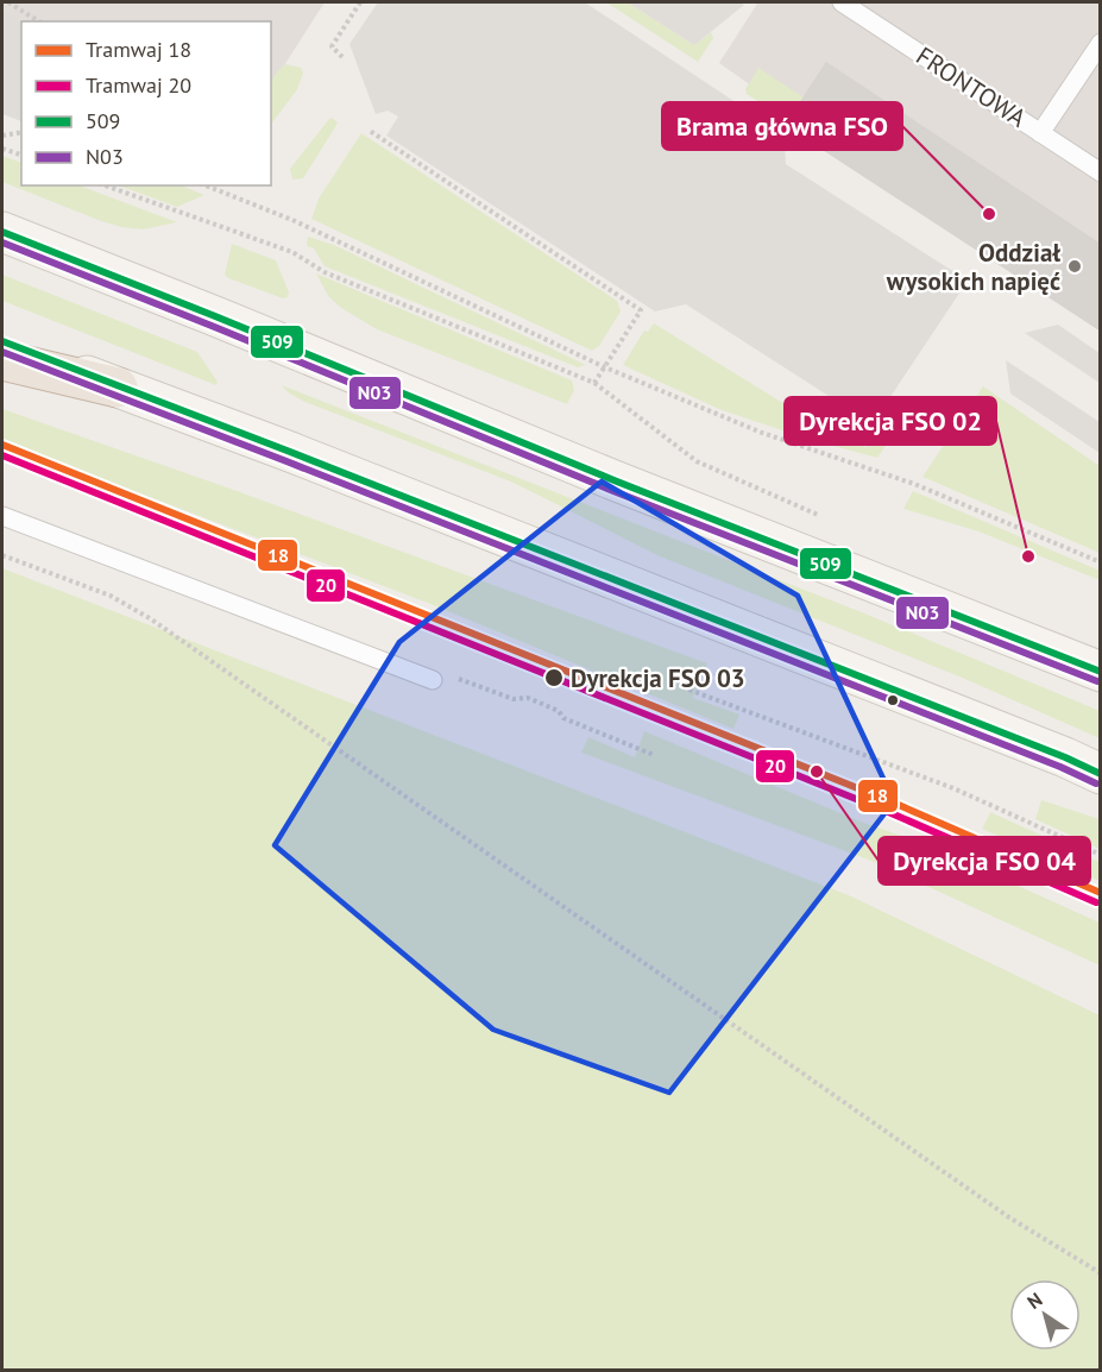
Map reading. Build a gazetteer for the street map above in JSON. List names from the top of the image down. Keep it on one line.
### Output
{"streets":{"lane":["FRONTOWA"]},"places":["Brama główna FSO","Oddział wysokich napięć","Dyrekcja FSO 02","Dyrekcja FSO 03","Dyrekcja FSO 04"],"lines":["transit line 509","transit line N03","tram line 18","tram line 20"],"legend":["Tramwaj 18","Tramwaj 20","509","N03"],"north":"top left"}
